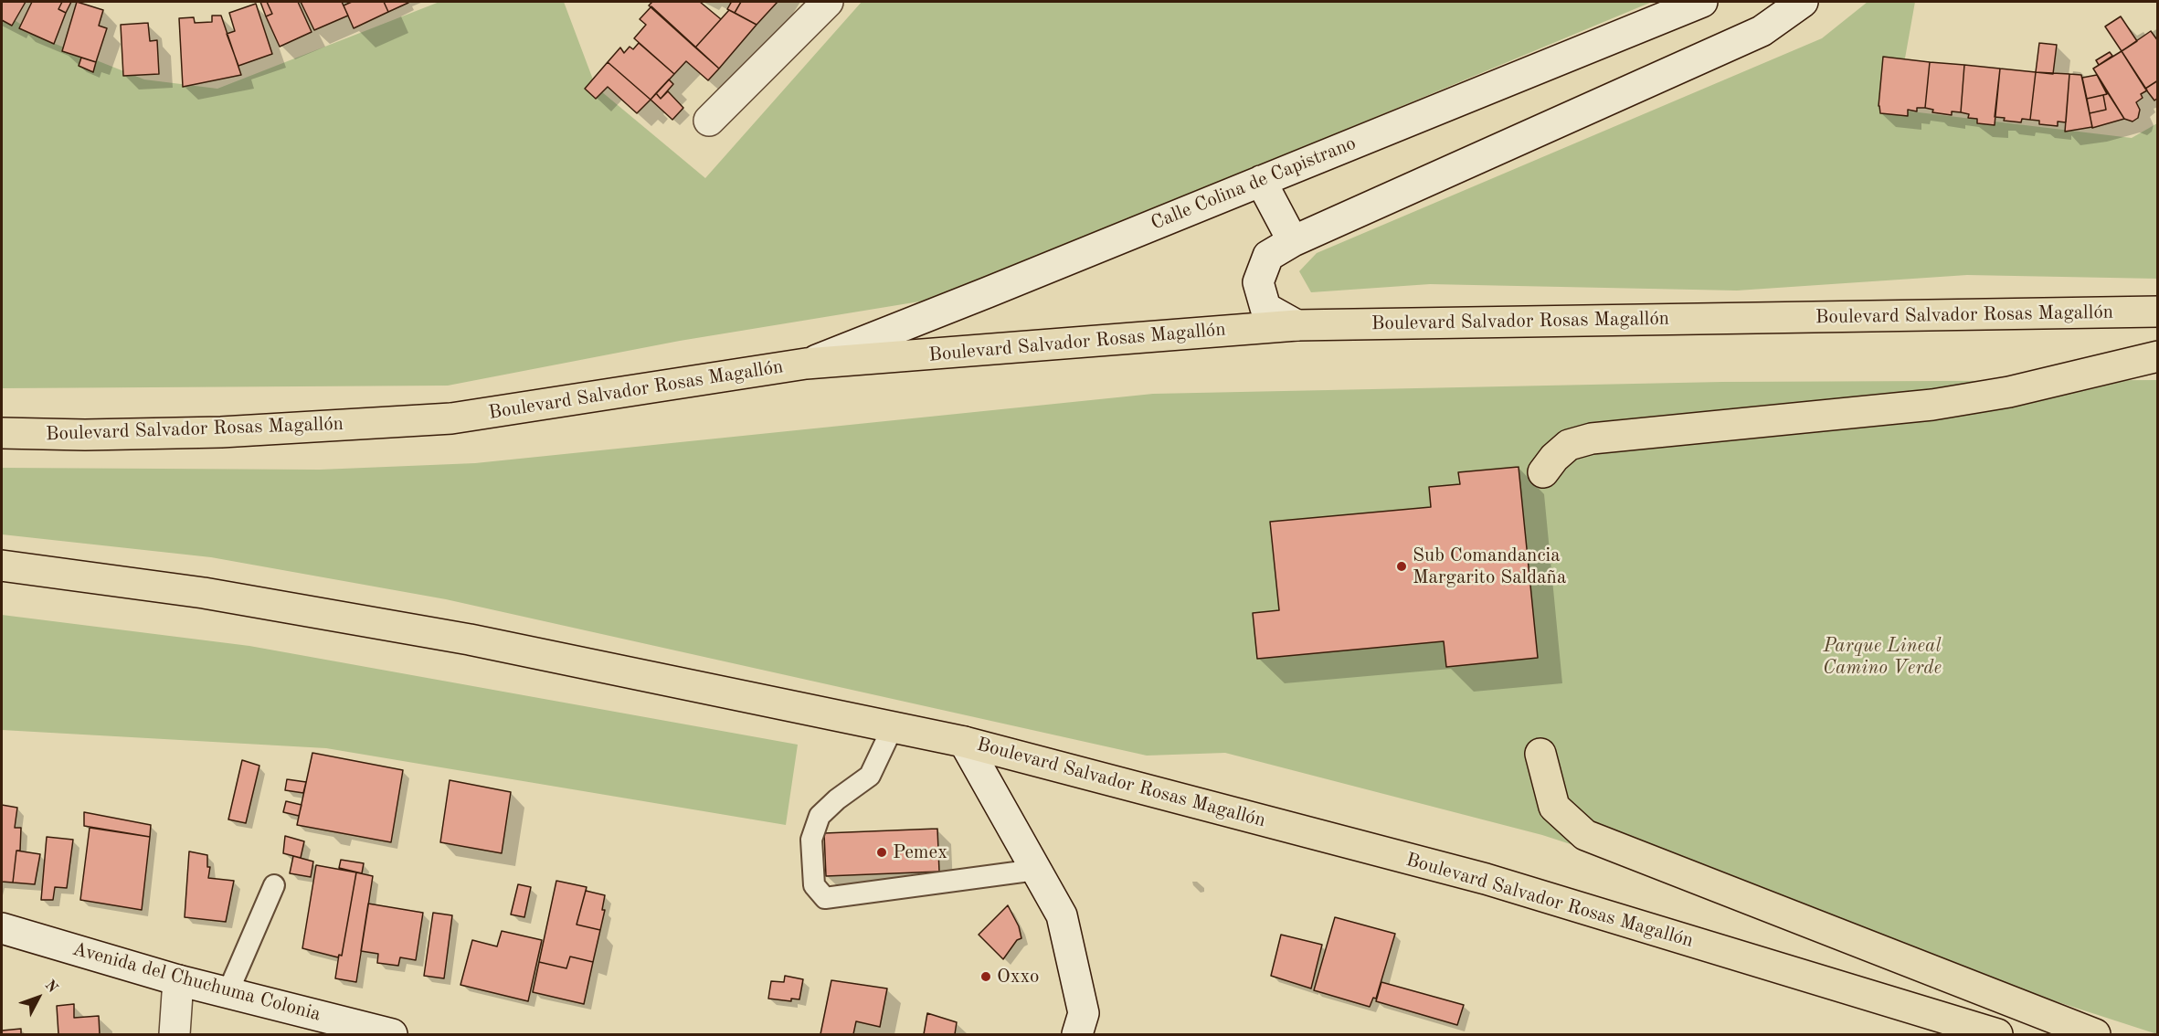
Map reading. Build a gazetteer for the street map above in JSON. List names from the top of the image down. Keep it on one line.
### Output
{"streets":{"highway":["Boulevard Salvador Rosas Magallón"],"main road":["Calle Colina de Capistrano","Avenida del Chuchuma Colonia"]},"crossings":[["Calle Colina de Capistrano","Boulevard Salvador Rosas Magallón"]],"parks":["Parque Lineal Camino Verde"],"places":["Sub Comandancia Margarito Saldaña","Pemex","Oxxo"],"north":"top right"}
